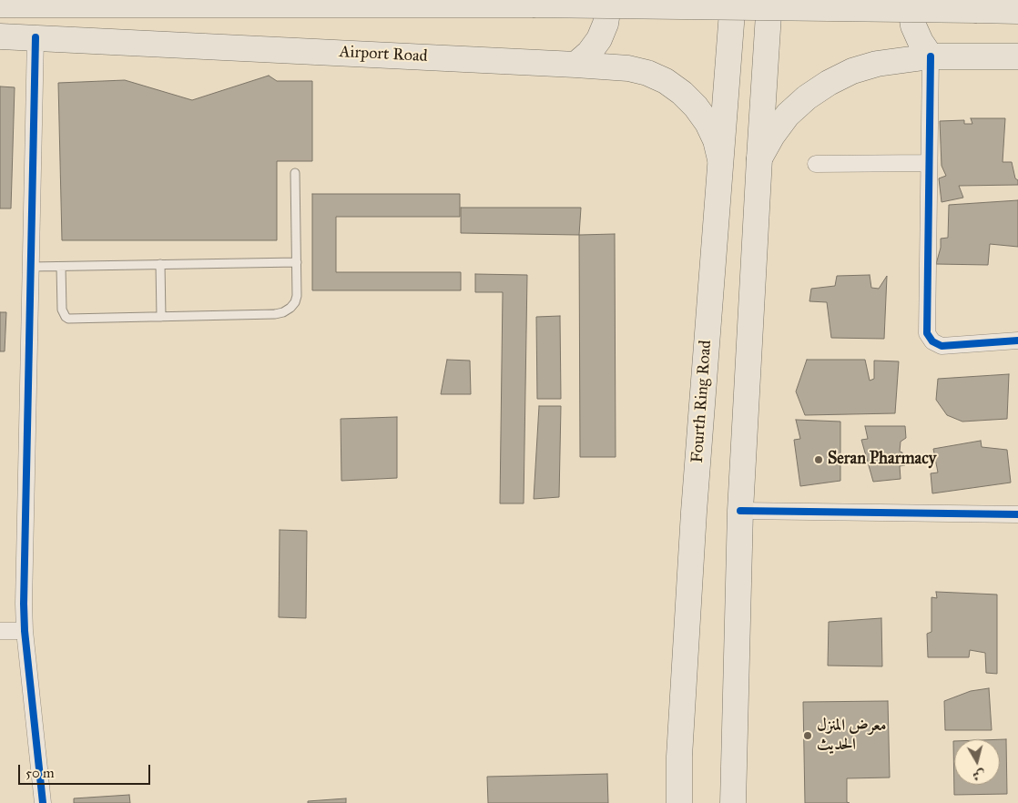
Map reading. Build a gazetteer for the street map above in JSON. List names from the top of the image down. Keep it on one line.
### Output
{"streets":{"main road":["Airport Road","Fourth Ring Road"]},"crossings":[["Airport Road","Fourth Ring Road"]],"places":["Seran Pharmacy","معرض المنزل الحديث"],"scale_bar":"50 m","north":"bottom"}
